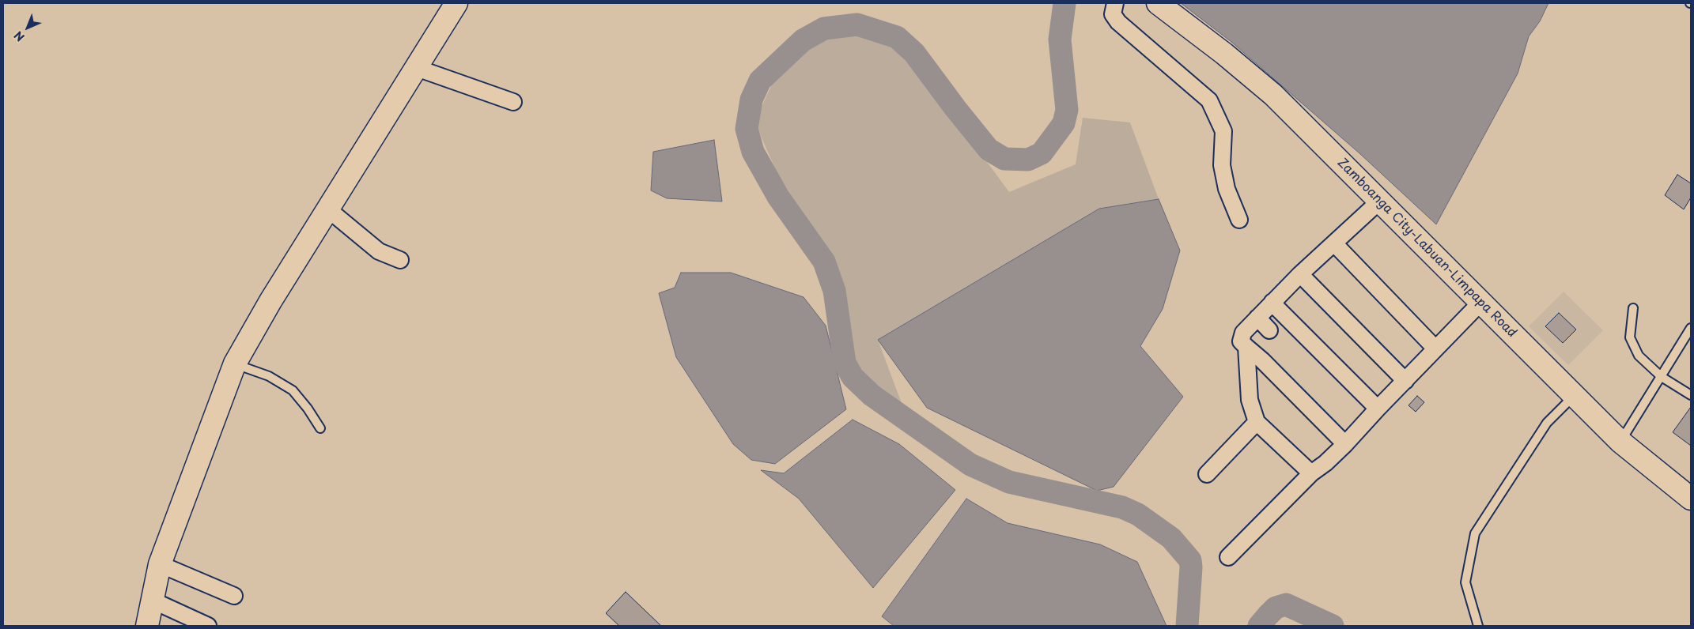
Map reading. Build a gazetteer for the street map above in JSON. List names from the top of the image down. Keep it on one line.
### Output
{"streets":{"main road":["Zamboanga City-Labuan-Limpapa Road"]},"north":"bottom left"}
